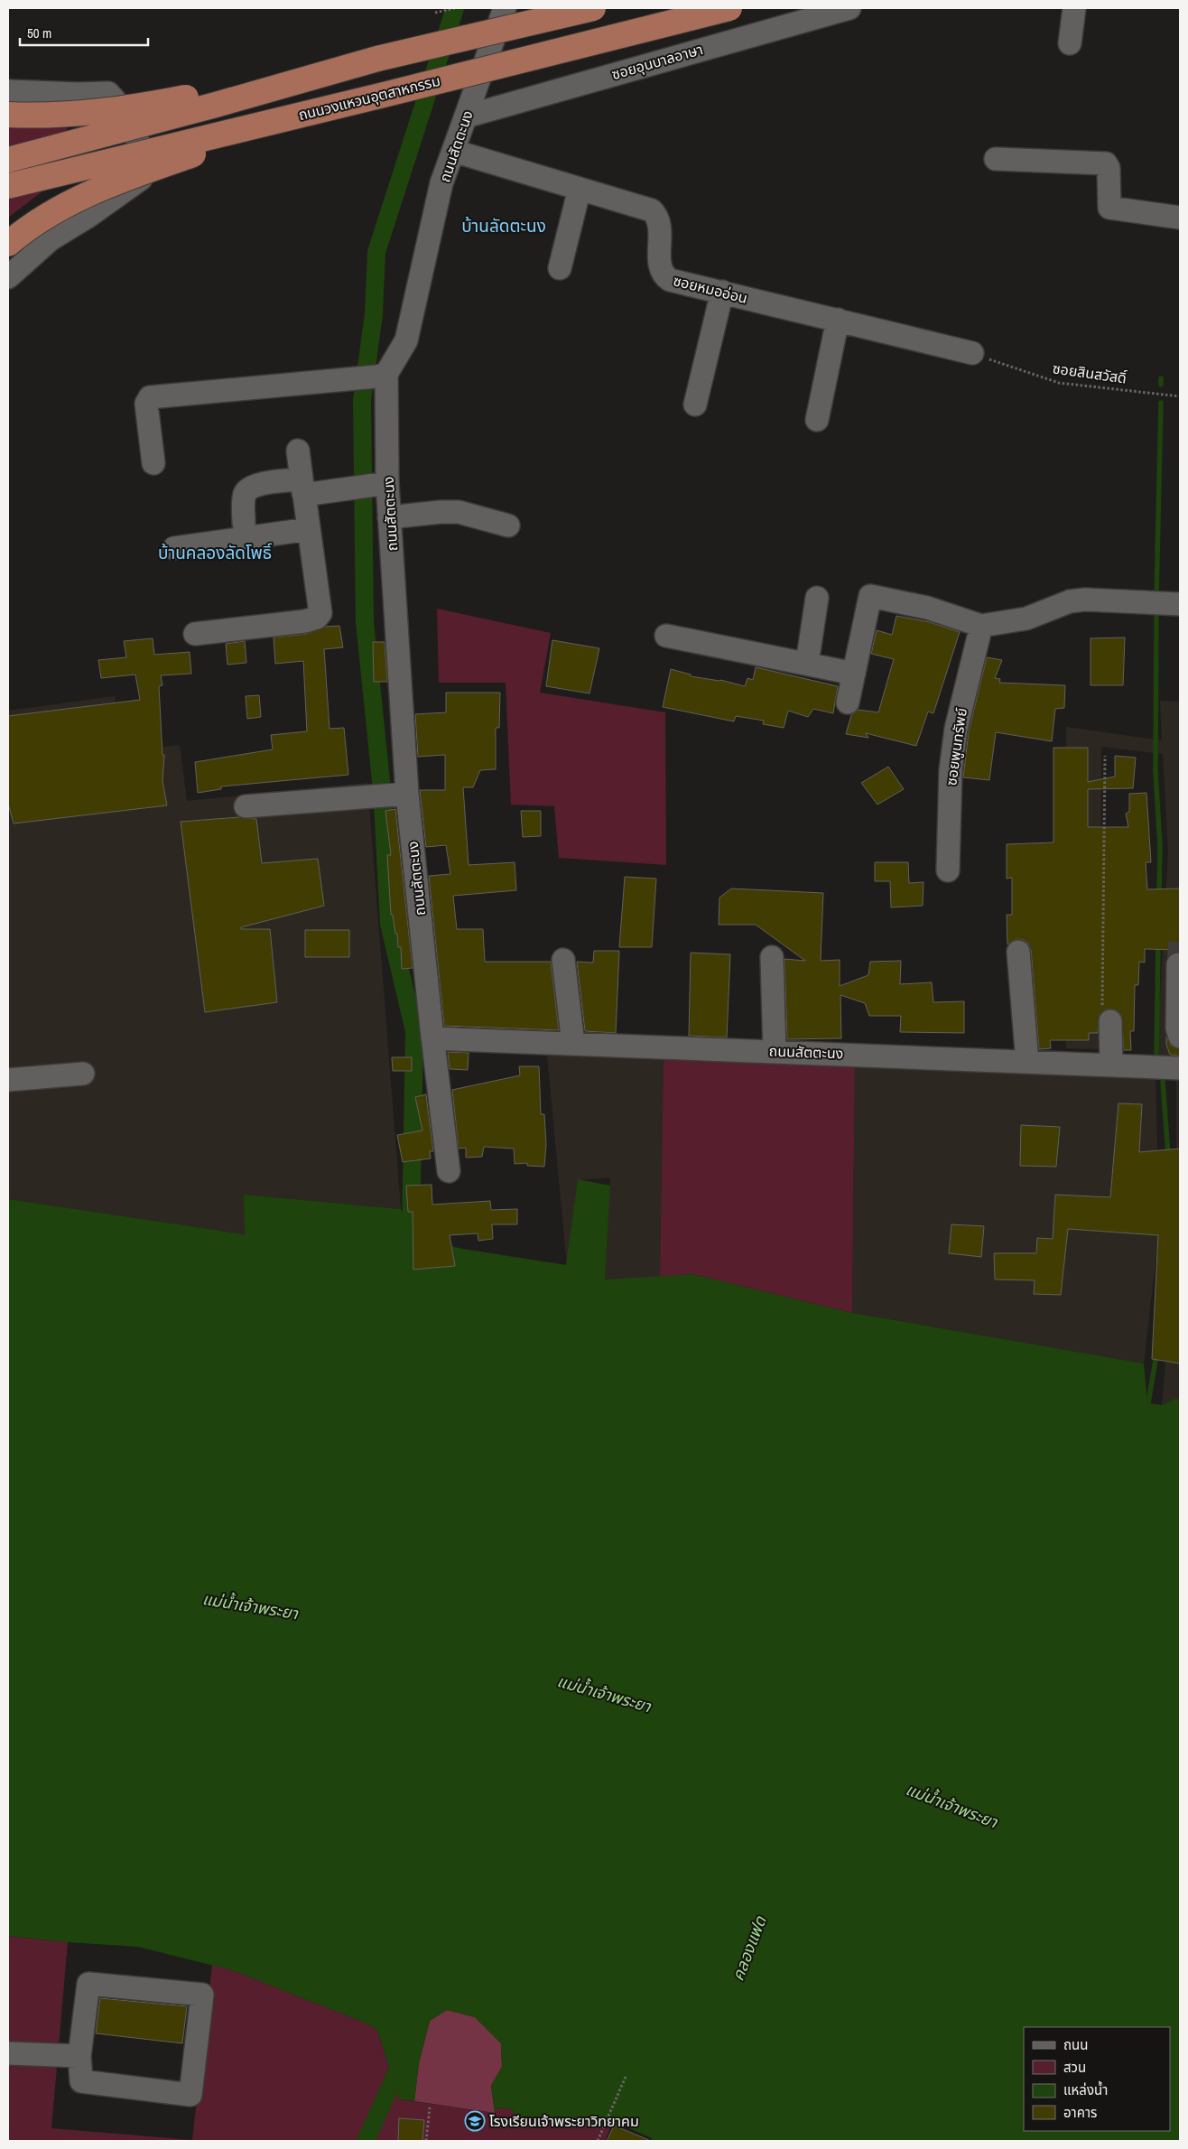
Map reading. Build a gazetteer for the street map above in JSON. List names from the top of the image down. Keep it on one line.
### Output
{"streets":{"main road":["ถนนวงแหวนอุตสาหกรรม"],"street":["ซอยอุนบาลอาษา","ถนนสัตตะนง","ซอยหมออ่อน","ซอยพูนทรัพย์"],"path":["ซอยสินสวัสดิ์"]},"crossings":[["ซอยอุนบาลอาษา","ถนนสัตตะนง"],["ถนนสัตตะนง","ซอยหมออ่อน"],["ซอยหมออ่อน","ซอยสินสวัสดิ์"]],"districts":["บ้านลัดตะนง","บ้านคลองลัดโพธิ์"],"water":["แม่น้ำเจ้าพระยา","คลองแฟด"],"places":{"school or university":["โรงเรียนเจ้าพระยาวิทยาคม"]},"legend":["ถนน","สวน","แหล่งน้ำ","อาคาร"],"scale_bar":"50 m"}
